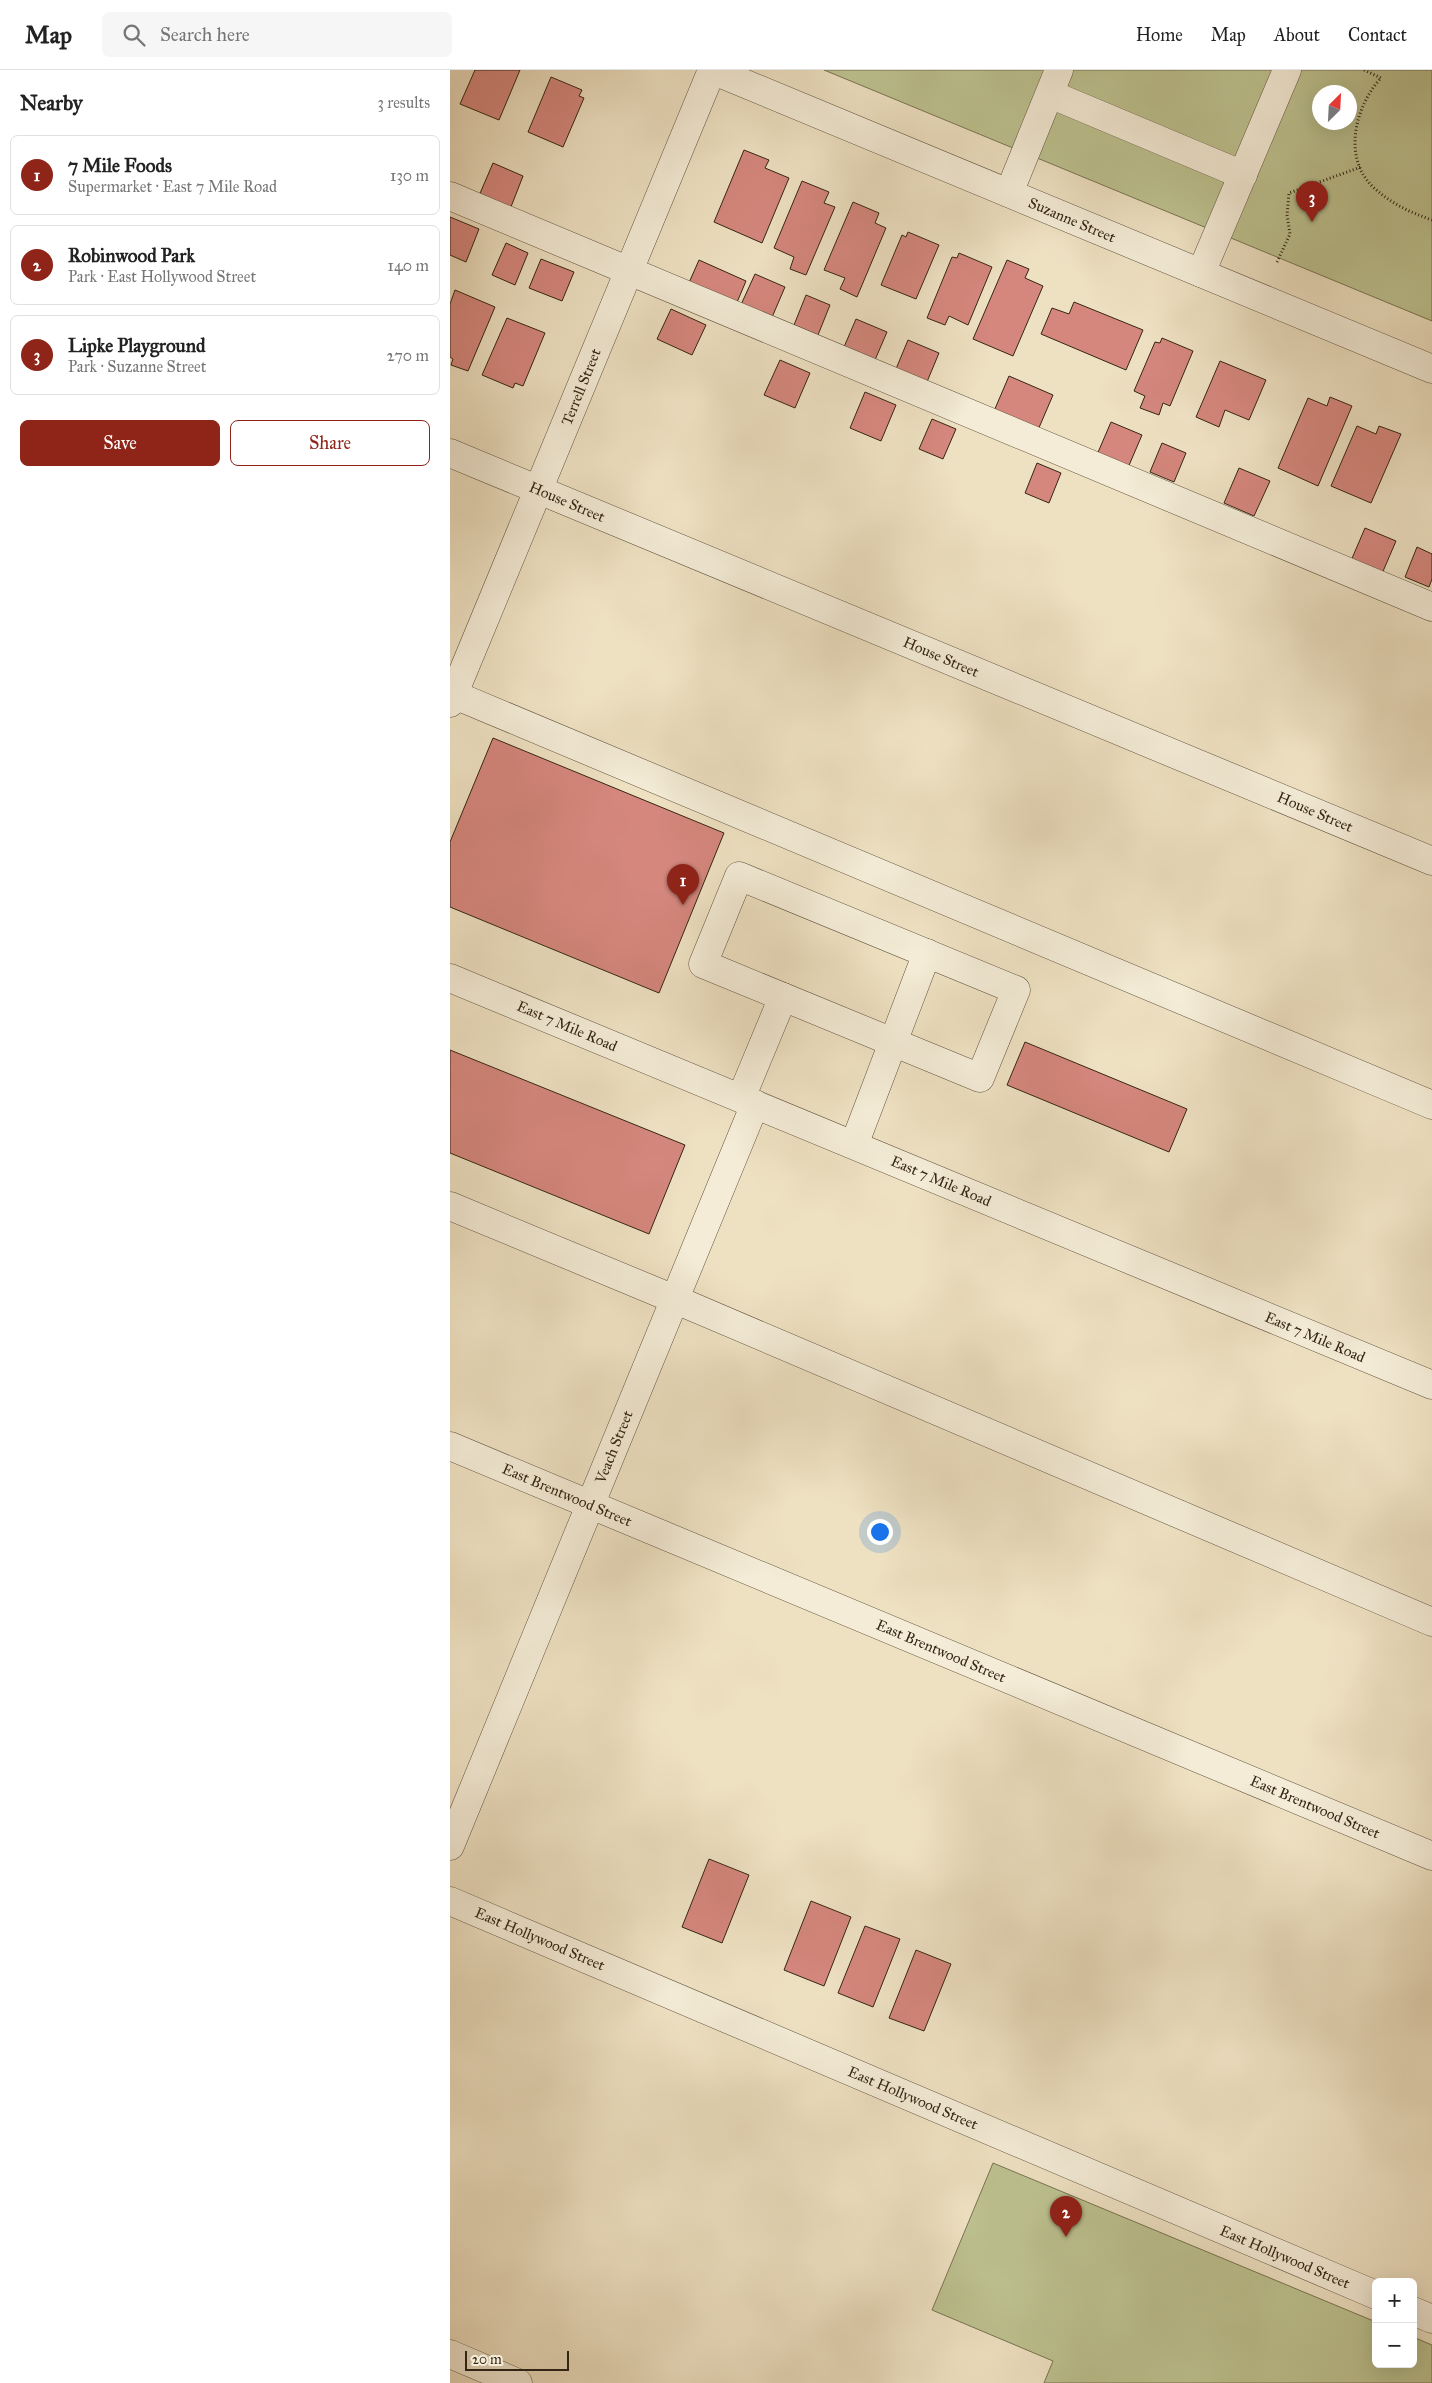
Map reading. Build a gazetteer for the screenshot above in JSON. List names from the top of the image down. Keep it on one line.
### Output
{"streets":{"street":["Suzanne Street","Terrell Street","House Street","East 7 Mile Road","Veach Street","East Brentwood Street","East Hollywood Street"]},"crossings":[["Suzanne Street","Terrell Street"],["Terrell Street","House Street"],["East 7 Mile Road","Veach Street"],["Veach Street","East Brentwood Street"]],"scale_bar":"20 m","north":"top right","page":{"header":"Map","search":"Search here","nav":["Home","Map","About","Contact"],"heading":["Nearby","3 results"],"list":[{"mark":"1","name":"7 Mile Foods","note":"Supermarket · East 7 Mile Road","value":"130 m"},{"mark":"2","name":"Robinwood Park","note":"Park · East Hollywood Street","value":"140 m"},{"mark":"3","name":"Lipke Playground","note":"Park · Suzanne Street","value":"270 m"}],"pins":["3","1","2"],"buttons":["Save","Share"],"map_buttons":["+","−"],"scale":"20 m"}}
